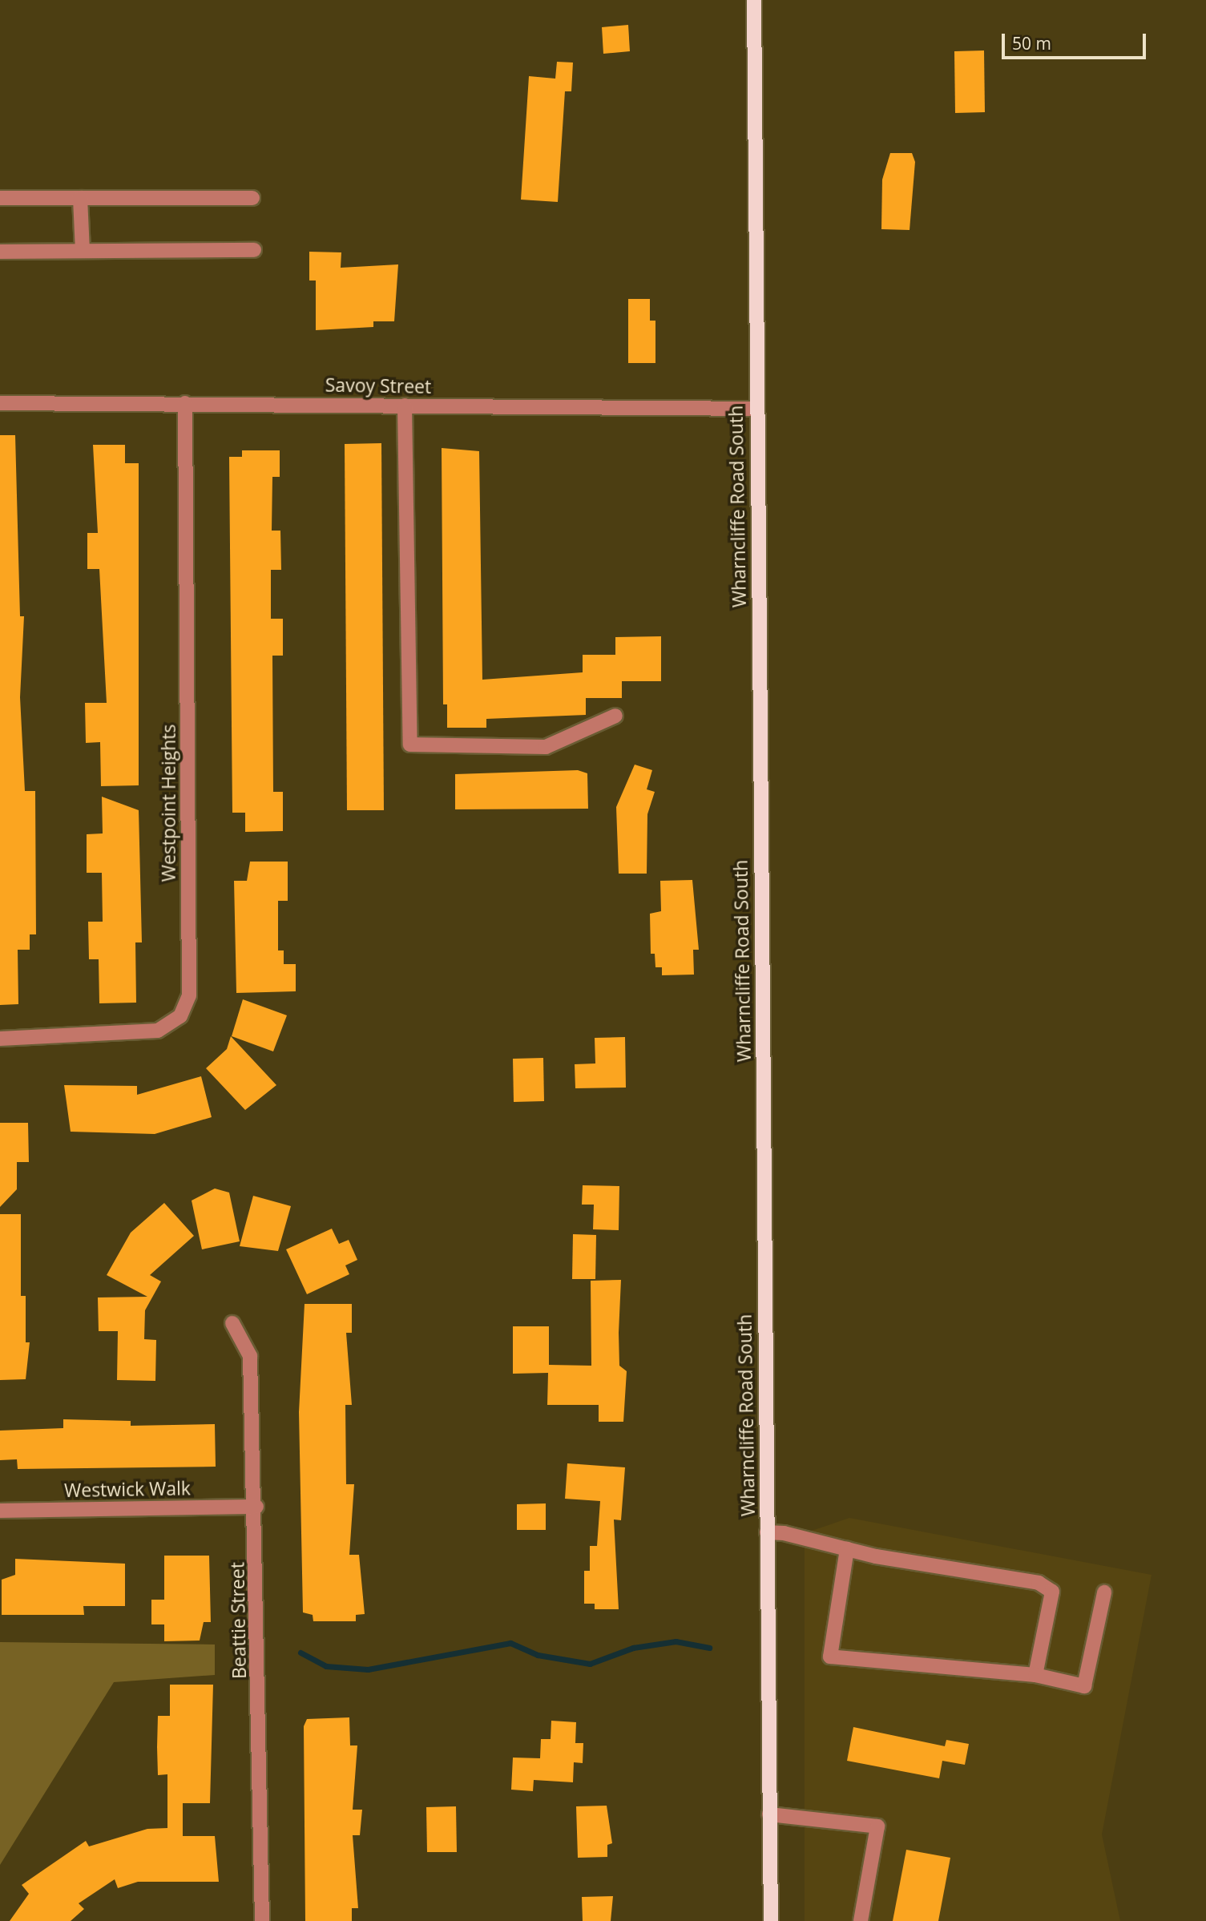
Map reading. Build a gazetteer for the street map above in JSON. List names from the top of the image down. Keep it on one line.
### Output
{"streets":{"main road":["Wharncliffe Road South"],"street":["Savoy Street","Westpoint Heights","Westwick Walk","Beattie Street"]},"crossings":[["Savoy Street","Wharncliffe Road South"],["Savoy Street","Westpoint Heights"],["Westwick Walk","Beattie Street"]],"scale_bar":"50 m"}
